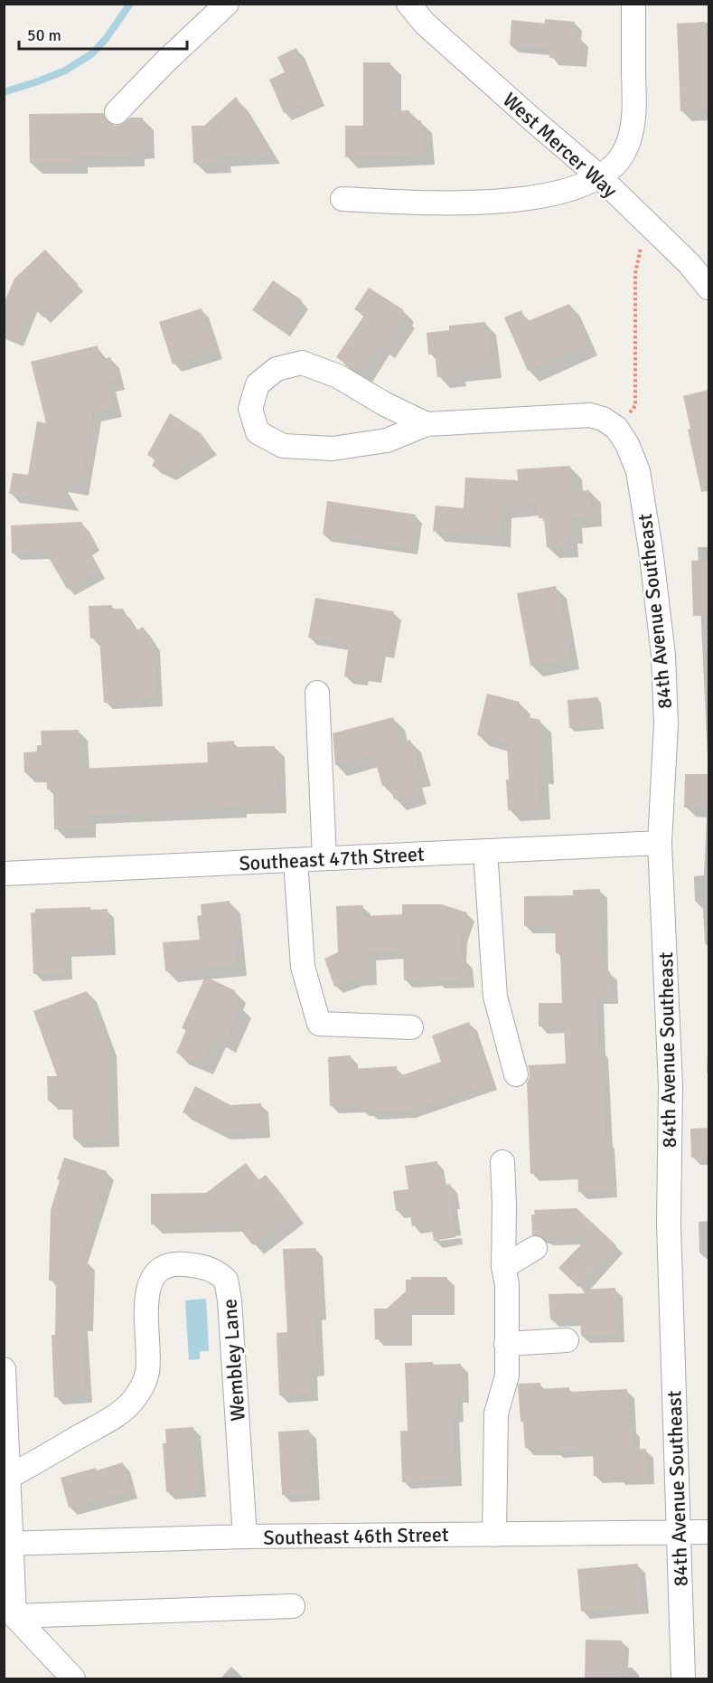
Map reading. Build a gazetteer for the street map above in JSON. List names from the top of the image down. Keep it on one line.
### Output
{"streets":{"street":["West Mercer Way","84th Avenue Southeast","Southeast 47th Street","Wembley Lane","Southeast 46th Street"]},"crossings":[["84th Avenue Southeast","Southeast 47th Street"],["84th Avenue Southeast","Southeast 46th Street"],["Wembley Lane","Southeast 46th Street"]],"scale_bar":"50 m"}
